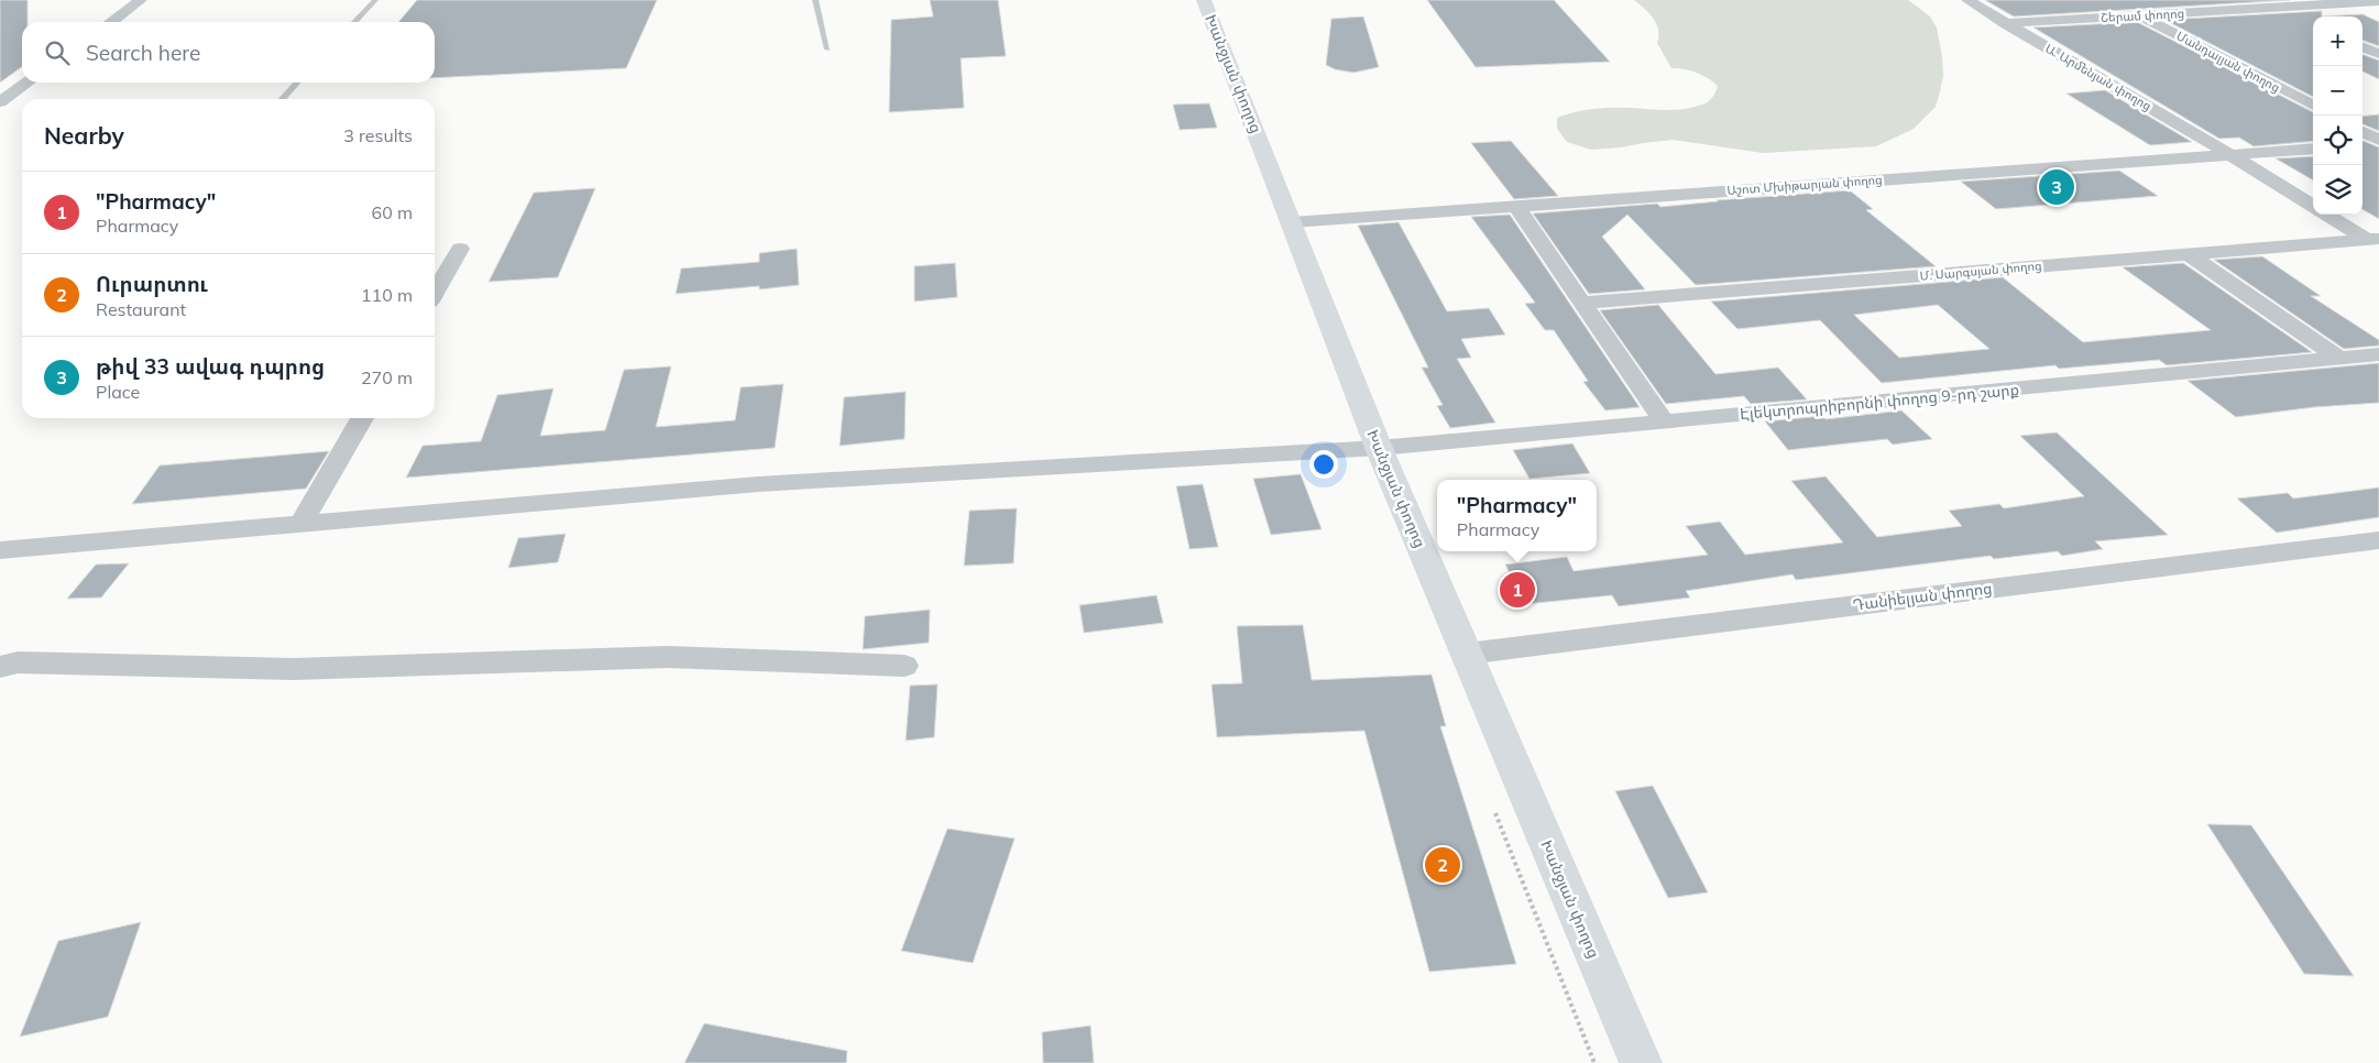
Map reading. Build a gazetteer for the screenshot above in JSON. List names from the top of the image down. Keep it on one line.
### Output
{"streets":{"main road":["Խանջյան փողոց"],"street":["Շերամ փողոց","Մանդալյան փողոց","Ա. Արմենյան փողոց","Աշոտ Մխիթարյան փողոց","Մ. Սարգսյան փողոց","Էլեկտրոպրիբորնի փողոց 9-րդ շարք","Դանիելյան փողոց"]},"crossings":[["Շերամ փողոց","Մանդալյան փողոց"],["Շերամ փողոց","Ա. Արմենյան փողոց"],["Խանջյան փողոց","Աշոտ Մխիթարյան փողոց"],["Խանջյան փողոց","Էլեկտրոպրիբորնի փողոց 9-րդ շարք"],["Խանջյան փողոց","Դանիելյան փողոց"],["Ա. Արմենյան փողոց","Աշոտ Մխիթարյան փողոց"],["Ա. Արմենյան փողոց","Մ. Սարգսյան փողոց"]],"page":{"map_buttons":["+","−"],"search":"Search here","heading":["Nearby","3 results"],"pins":["3","1","2"],"list":[{"mark":"1","name":"\"Pharmacy\"","note":"Pharmacy","value":"60 m"},{"mark":"2","name":"Ուրարտու","note":"Restaurant","value":"110 m"},{"mark":"3","name":"թիվ 33 ավագ դպրոց","note":"Place","value":"270 m"}],"popup":["\"Pharmacy\"","Pharmacy"]}}
